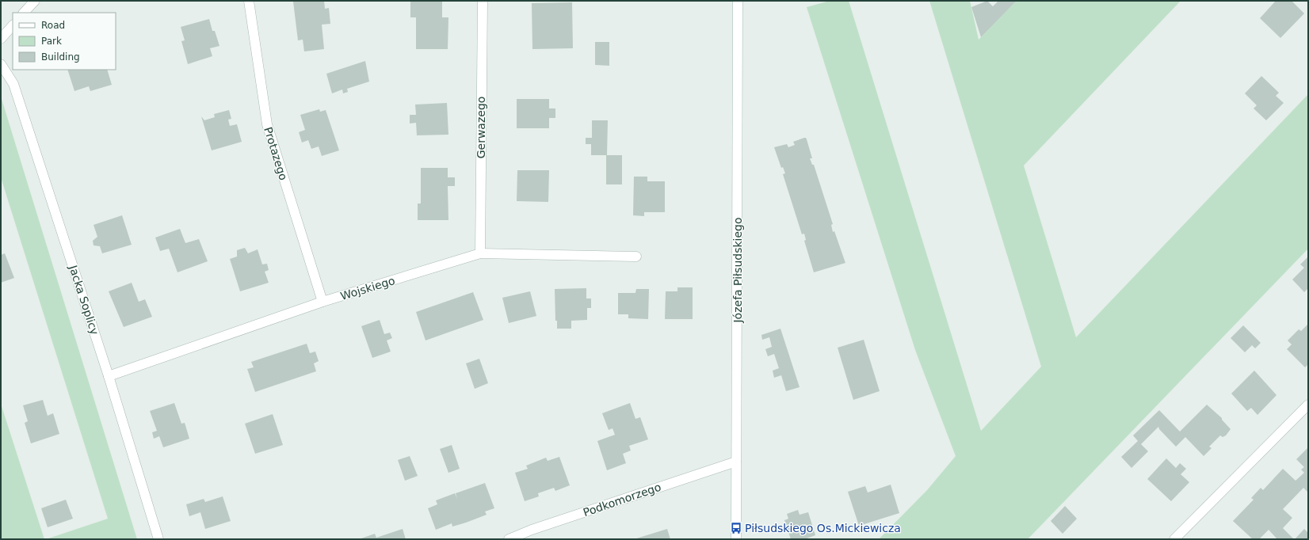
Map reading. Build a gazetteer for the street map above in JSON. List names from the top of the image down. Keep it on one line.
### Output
{"streets":{"street":["Gerwazego","Protazego","Józefa Piłsudskiego","Wojskiego","Jacka Soplicy","Podkomorzego"]},"crossings":[["Gerwazego","Wojskiego"],["Protazego","Wojskiego"],["Józefa Piłsudskiego","Podkomorzego"],["Wojskiego","Jacka Soplicy"]],"places":{"bus stop":["Piłsudskiego Os.Mickiewicza"]},"legend":["Road","Park","Building"]}
